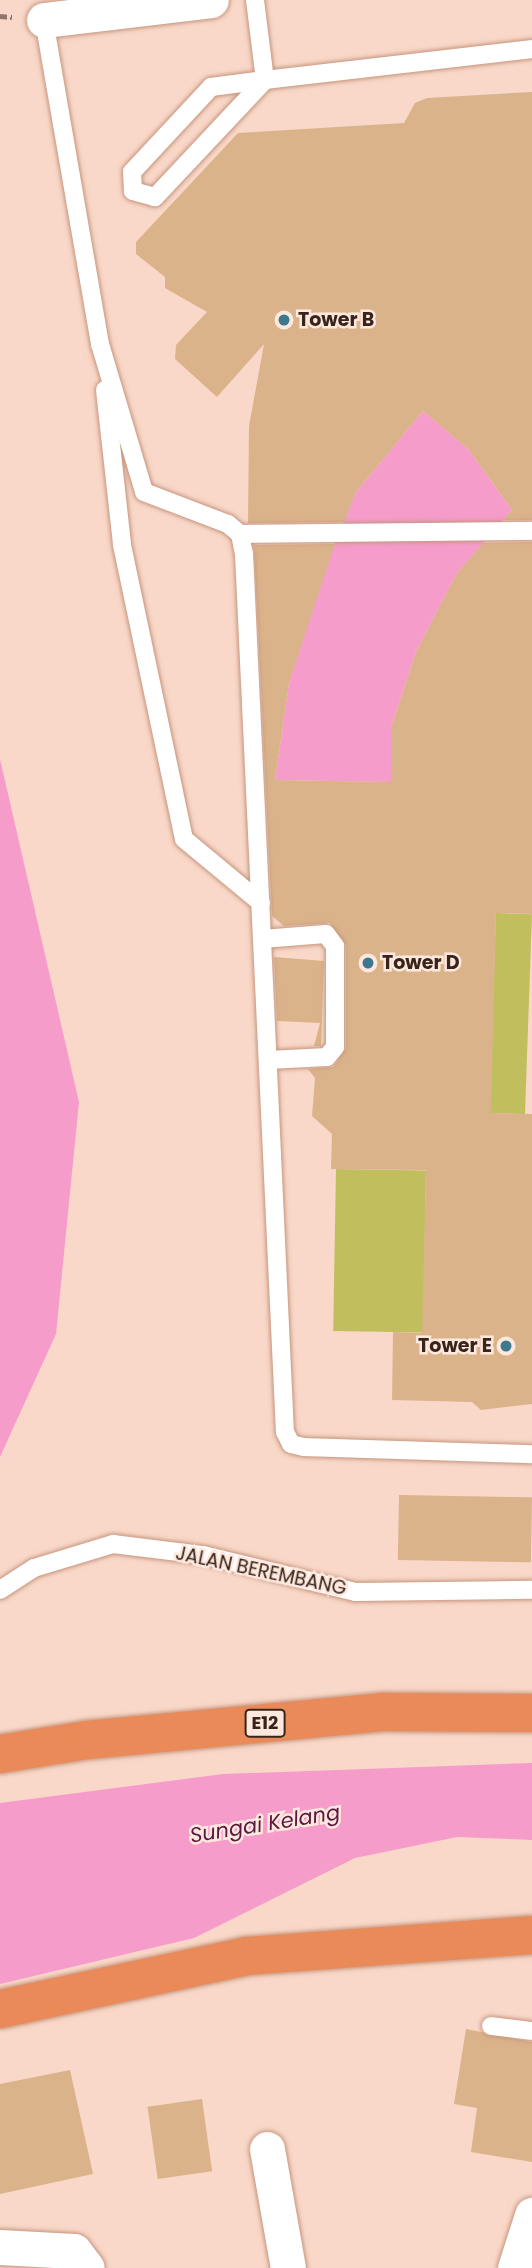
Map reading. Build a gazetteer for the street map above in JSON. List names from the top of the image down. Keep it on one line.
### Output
{"streets":{"highway":["E12"],"lane":["JALAN BEREMBANG"]},"water":["Sungai Kelang"],"places":["Tower B","Tower D","Tower E"]}
